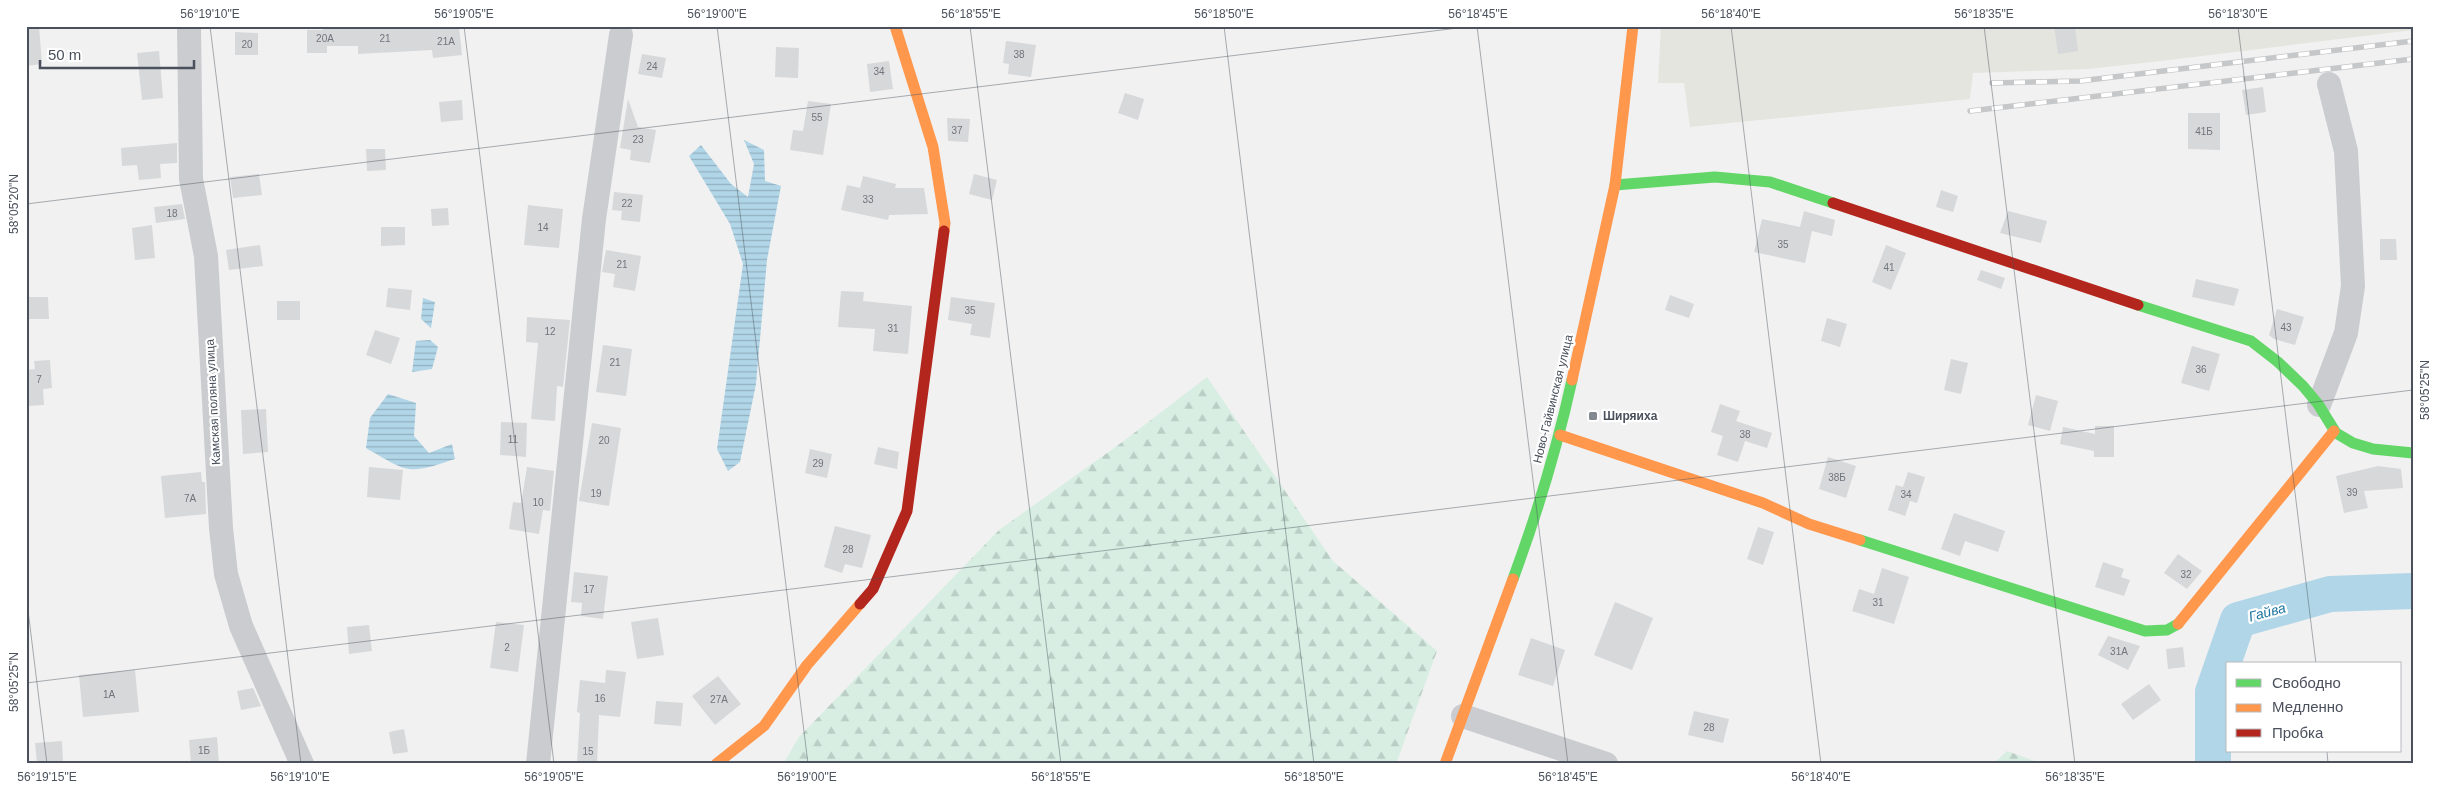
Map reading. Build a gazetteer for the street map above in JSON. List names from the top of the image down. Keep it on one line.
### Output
{"streets":{"street":["Ново-Гайвинская улица","Камская поляна улица"]},"water":["Гайва"],"places":{"transit":["Ширяиха"]},"house_numbers":["20А","21","21А","20","38","24","34","55","37","41Б","23","33","22","18","14","35","21","41","35","43","31","12","21","36","7","38","11","20","29","38Б","39","19","34","7А","10","28","32","17","31","2","31А","1А","16","27А","28","1Б","15"],"legend":["Свободно","Медленно","Пробка"],"scale_bar":"50 m","coordinates":["56°19'10\"E","56°19'05\"E","56°19'00\"E","56°18'55\"E","56°18'50\"E","56°18'45\"E","56°18'40\"E","56°18'35\"E","56°18'30\"E","58°05'20\"N","58°05'25\"N","56°19'15\"E"]}
